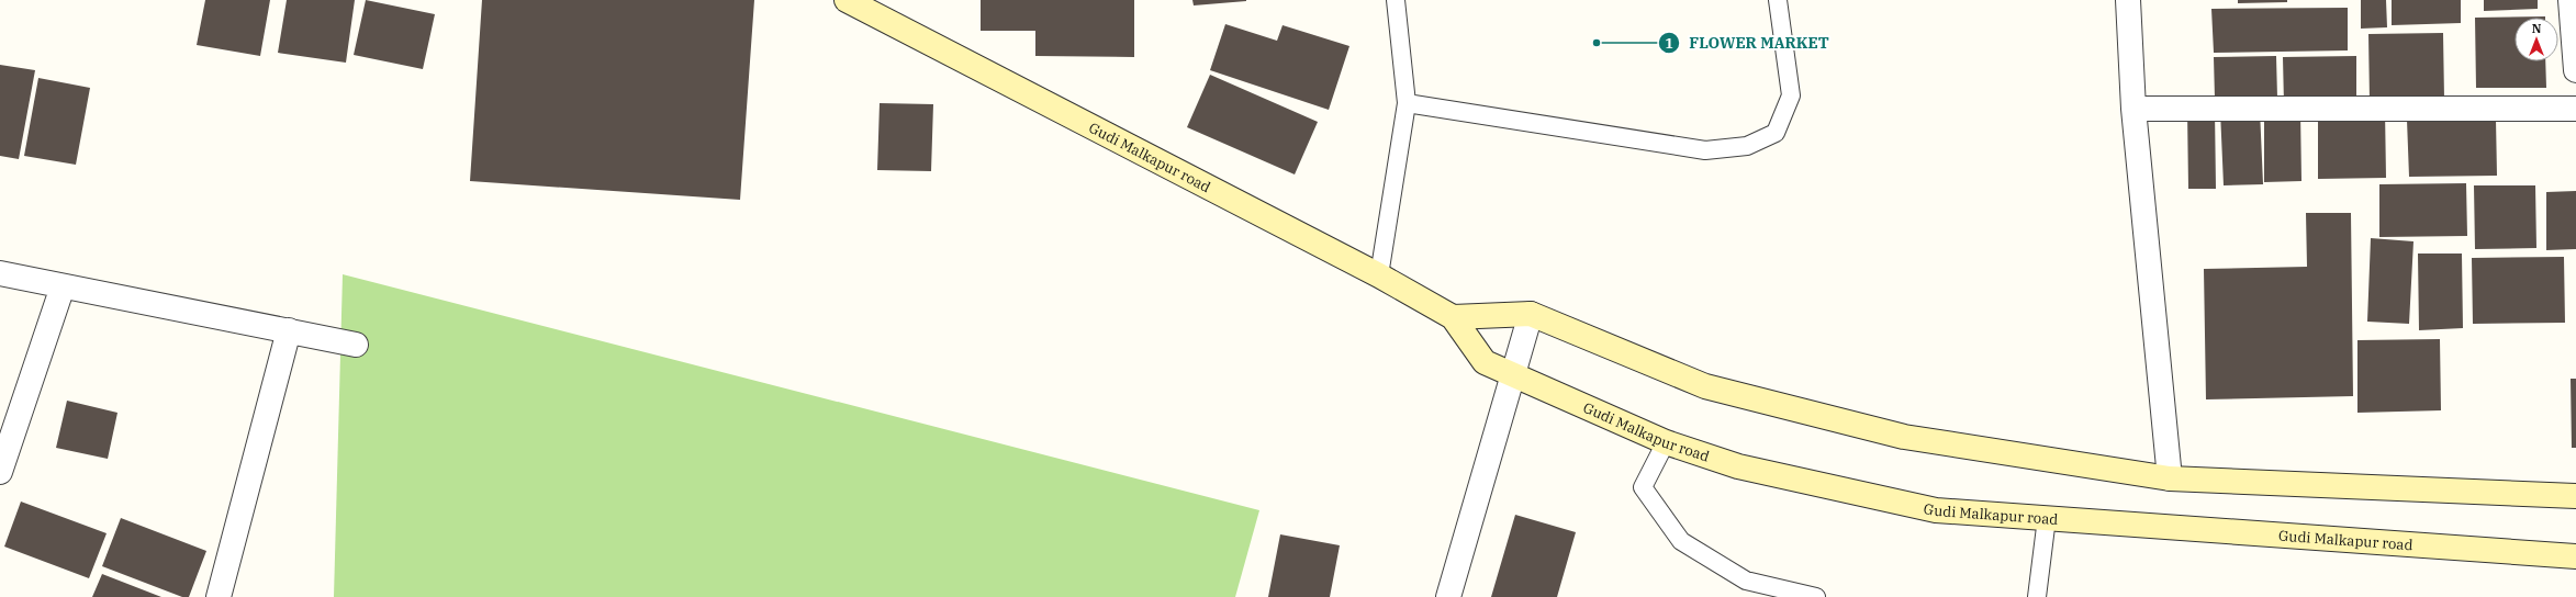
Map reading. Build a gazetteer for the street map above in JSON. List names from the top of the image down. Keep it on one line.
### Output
{"streets":{"street":["Gudi Malkapur road"]},"places":["FLOWER MARKET"],"north":"top"}
